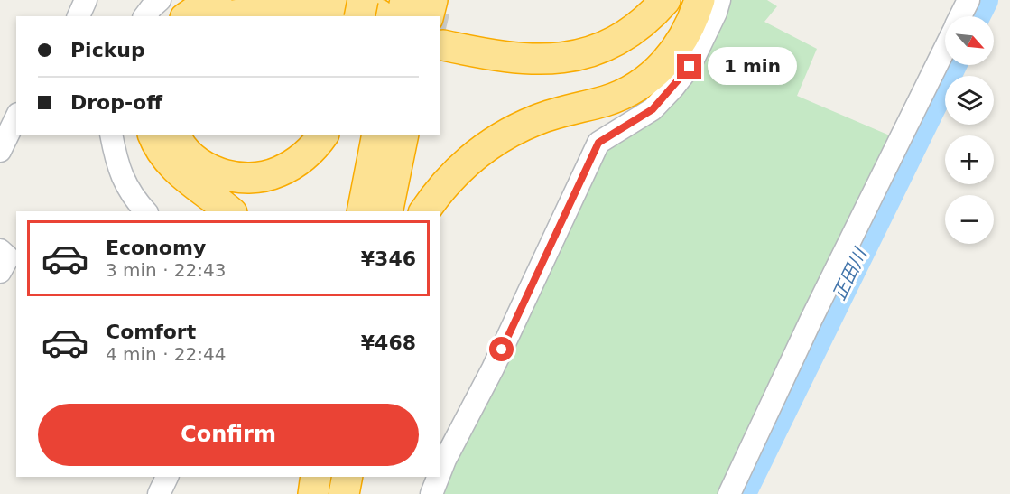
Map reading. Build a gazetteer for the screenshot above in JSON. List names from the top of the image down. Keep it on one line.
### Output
{"water":["正田川"],"north":"bottom right","page":{"map_buttons":["+","−"],"banner":["Pickup","Drop-off"],"bubble":"1 min","list":[{"name":"Economy","note":"3 min · 22:43","value":"¥346"},{"name":"Comfort","note":"4 min · 22:44","value":"¥468"}],"buttons":"Confirm"}}
